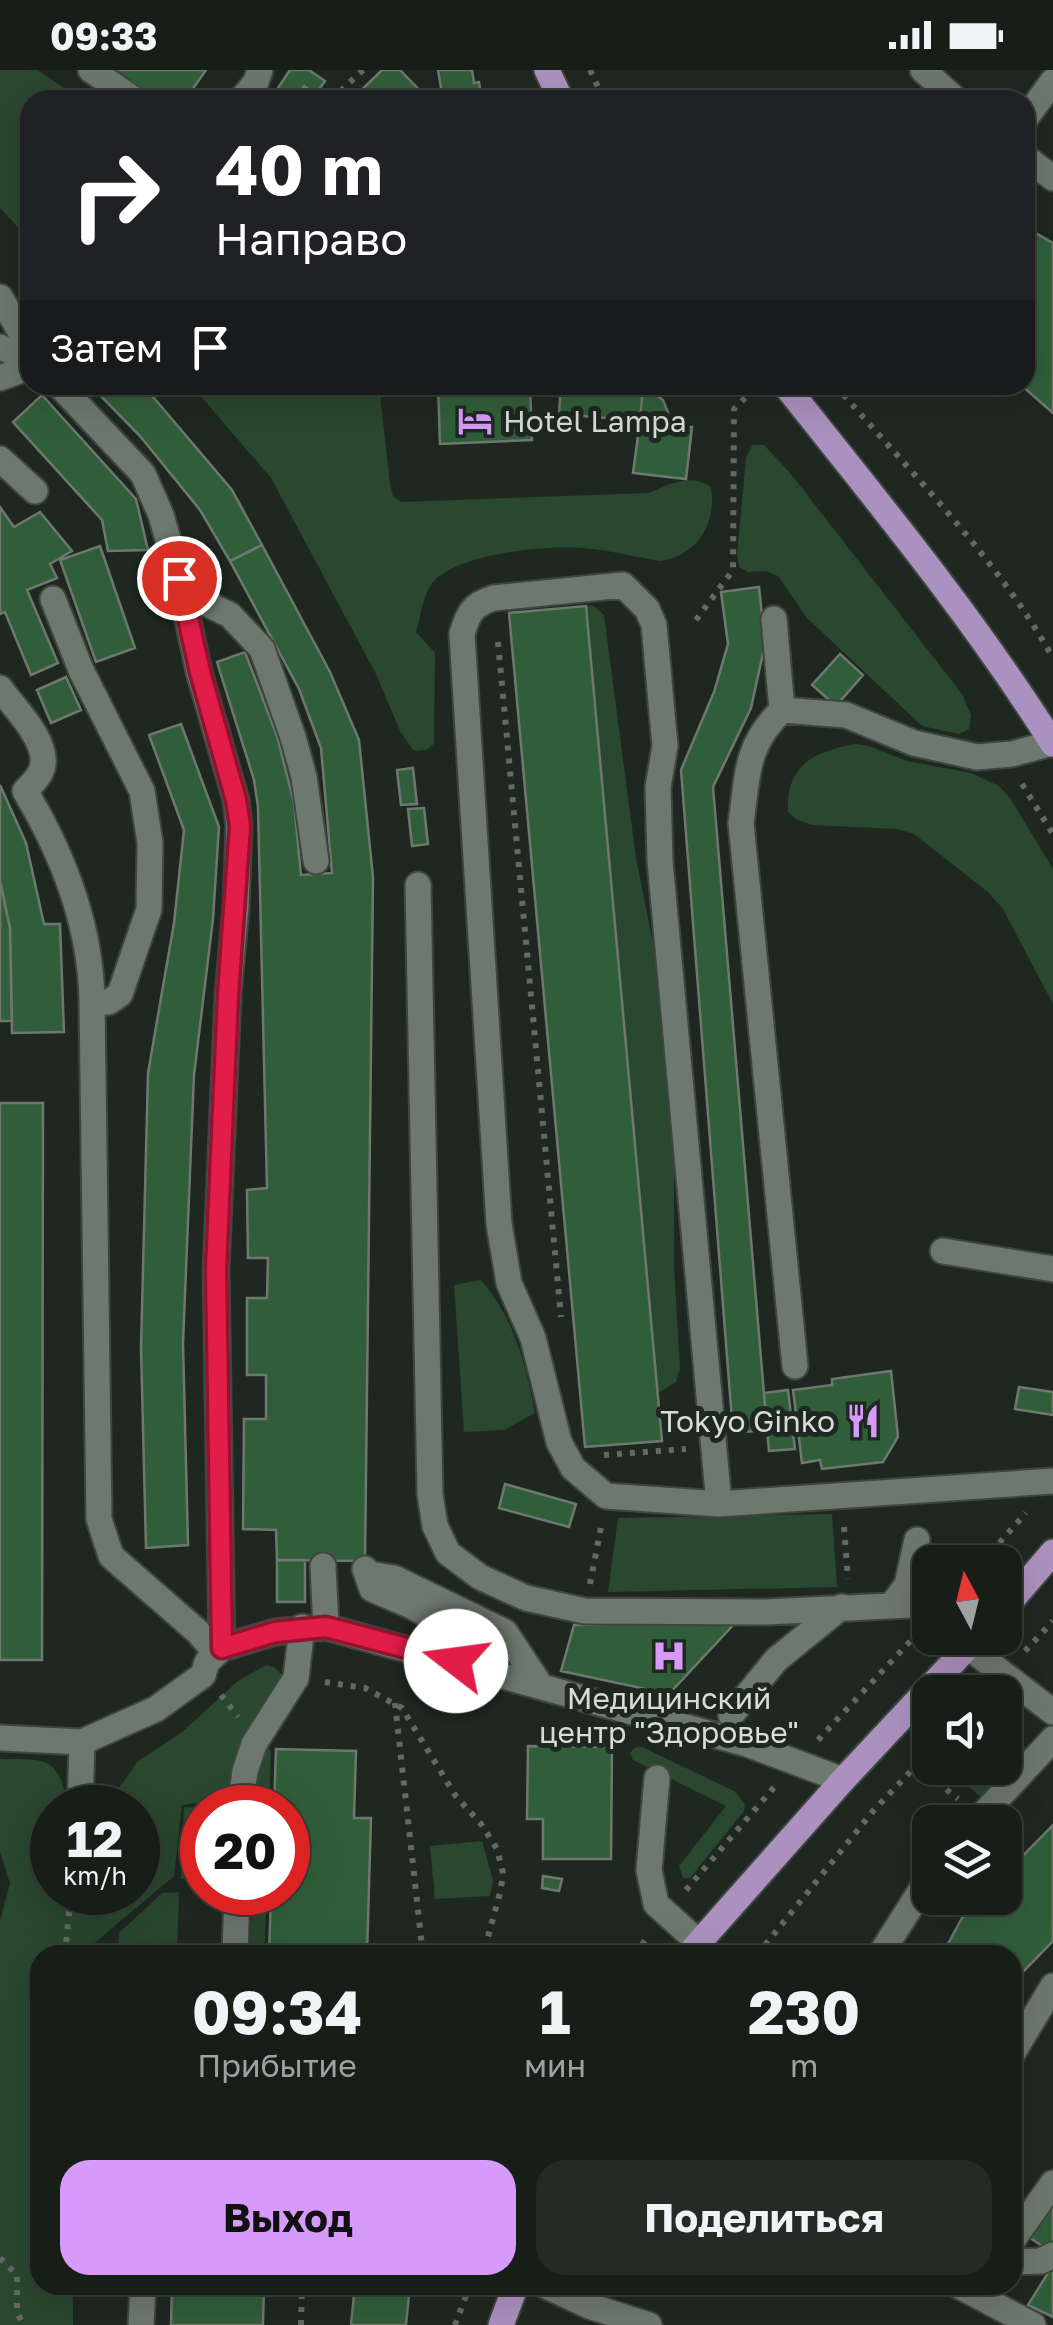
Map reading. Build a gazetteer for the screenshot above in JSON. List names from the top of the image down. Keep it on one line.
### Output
{"places":{"hotel":["Hotel Lampa"],"restaurant":["Tokyo Ginko"],"hospital":["Медицинский центр \"Здоровье\""]},"north":"top","page":{"status":"09:33","turn":["40 m","Направо"],"then":"Затем","speed":"12 km/h","limit":"20","eta":["09:34","Прибытие","1","мин","230","m"],"buttons":["Выход","Поделиться"]}}
